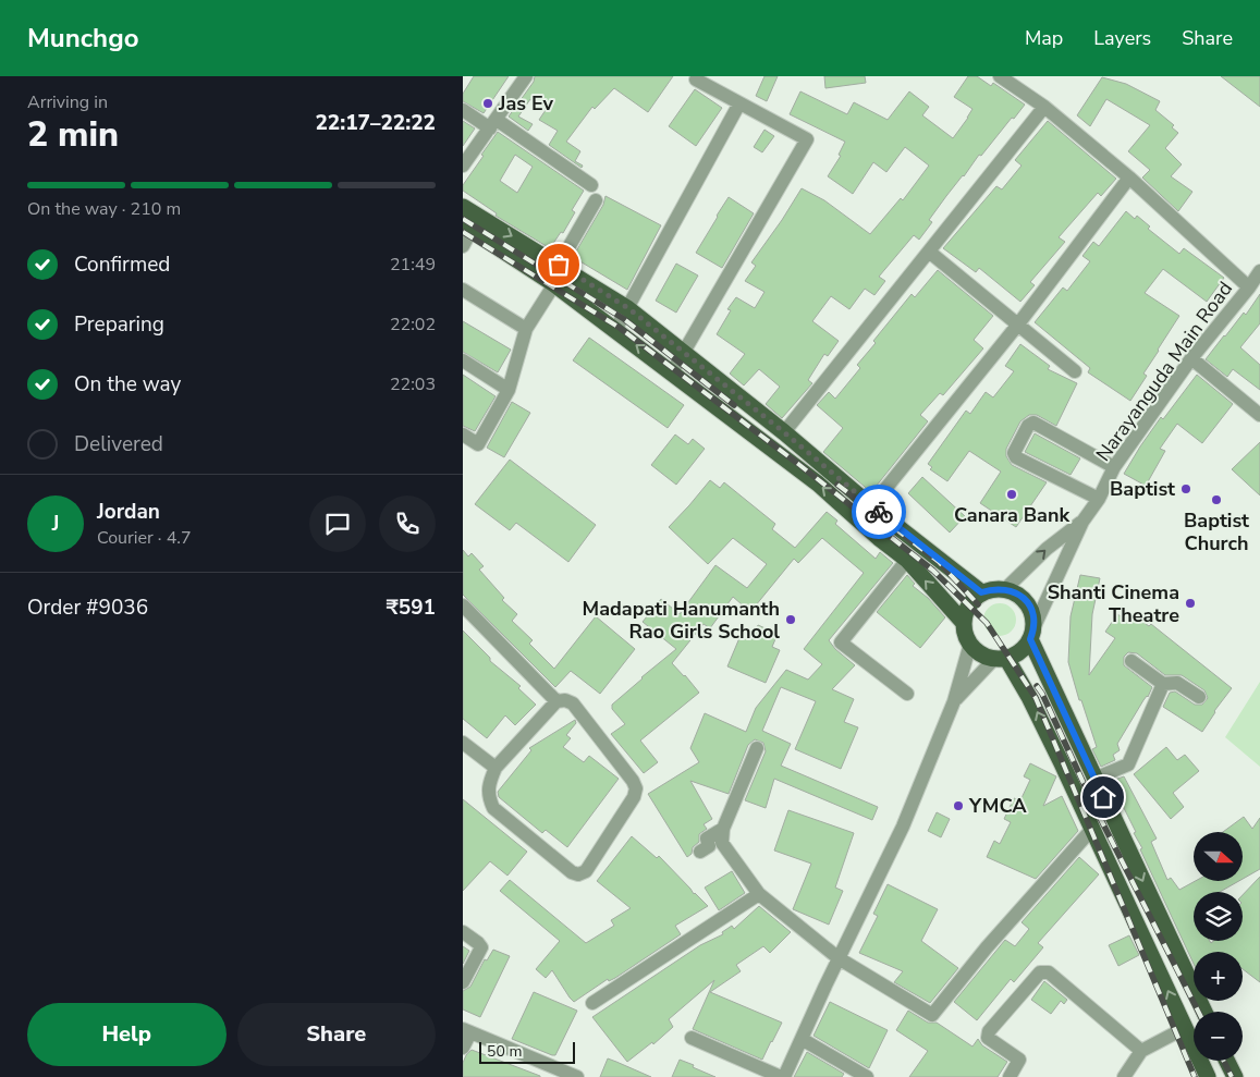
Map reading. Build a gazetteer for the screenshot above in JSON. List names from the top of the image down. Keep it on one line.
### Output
{"streets":{"street":["Narayanguda Main Road"]},"places":["Jas Ev","Baptist","Canara Bank","Baptist Church","Shanti Cinema Theatre","Madapati Hanumanth Rao Girls School","YMCA"],"scale_bar":"50 m","north":"right","page":{"header":"Munchgo","nav":["Map","Layers","Share"],"heading":["2 min","Arriving in","22:17–22:22"],"panel":["Jordan","Courier · 4.7","Order #9036","₹591"],"bar":"On the way · 210 m","list":[["Confirmed","21:49"],["Preparing","22:02"],["On the way","22:03"],"Delivered"],"round":"J","map_buttons":["+","−"],"buttons":["Help","Share"],"scale":"50 m"}}
